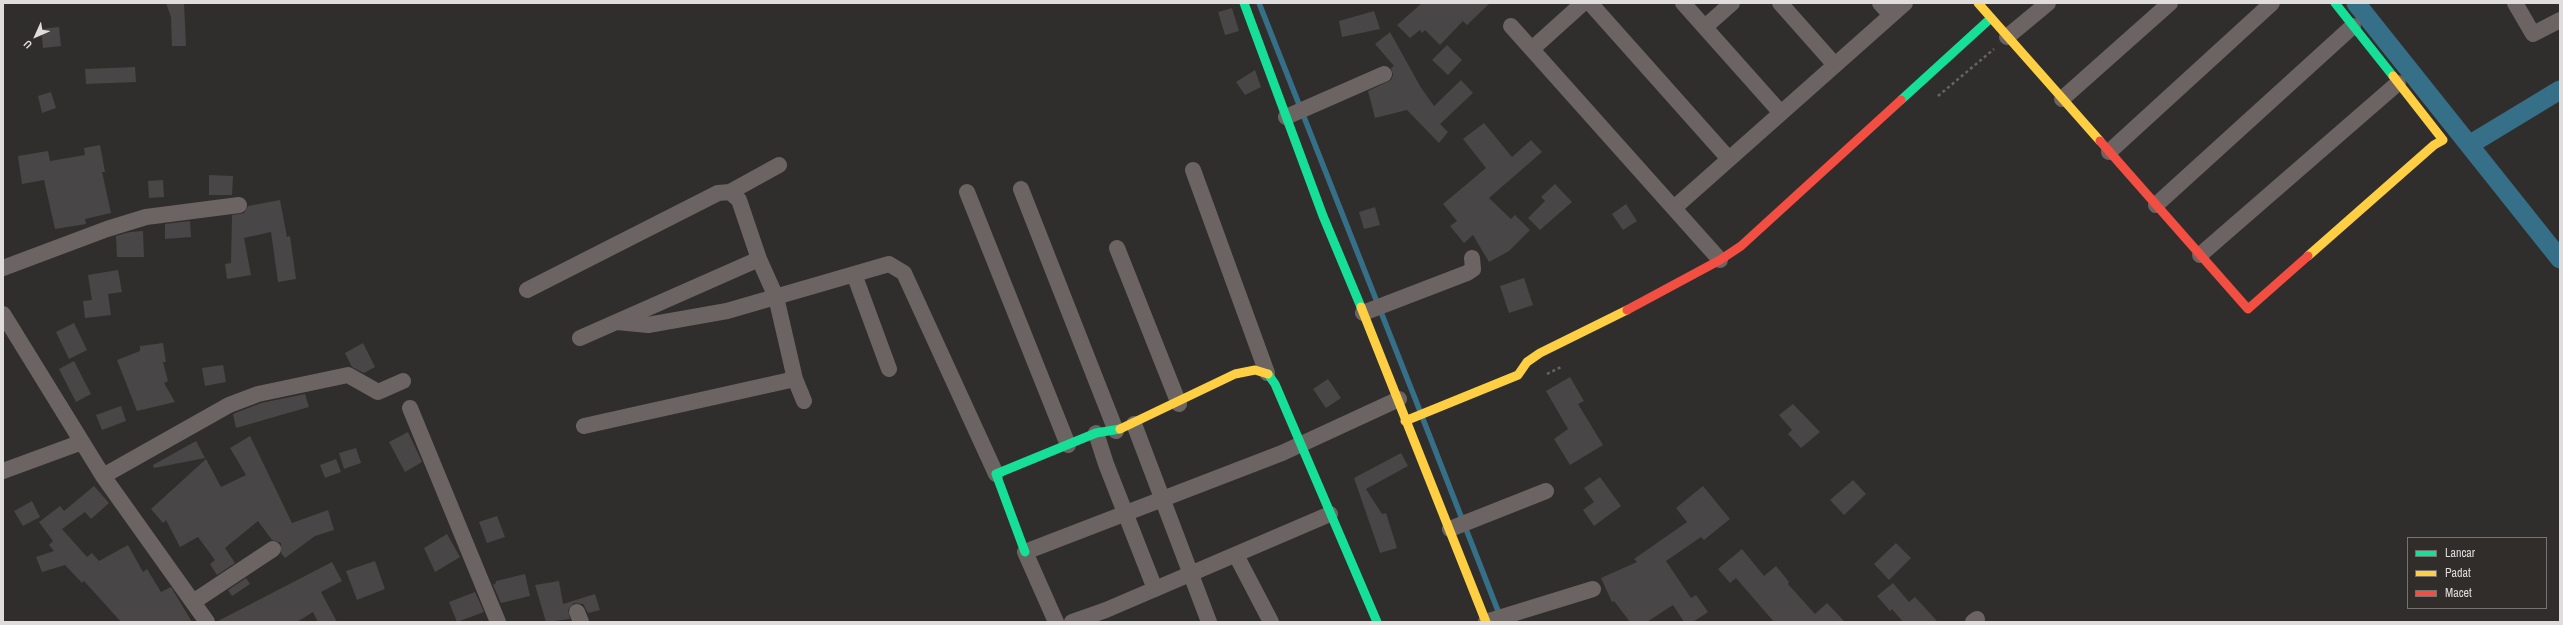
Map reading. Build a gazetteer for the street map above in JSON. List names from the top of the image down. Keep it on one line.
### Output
{"legend":["Lancar","Padat","Macet"],"north":"bottom left"}
